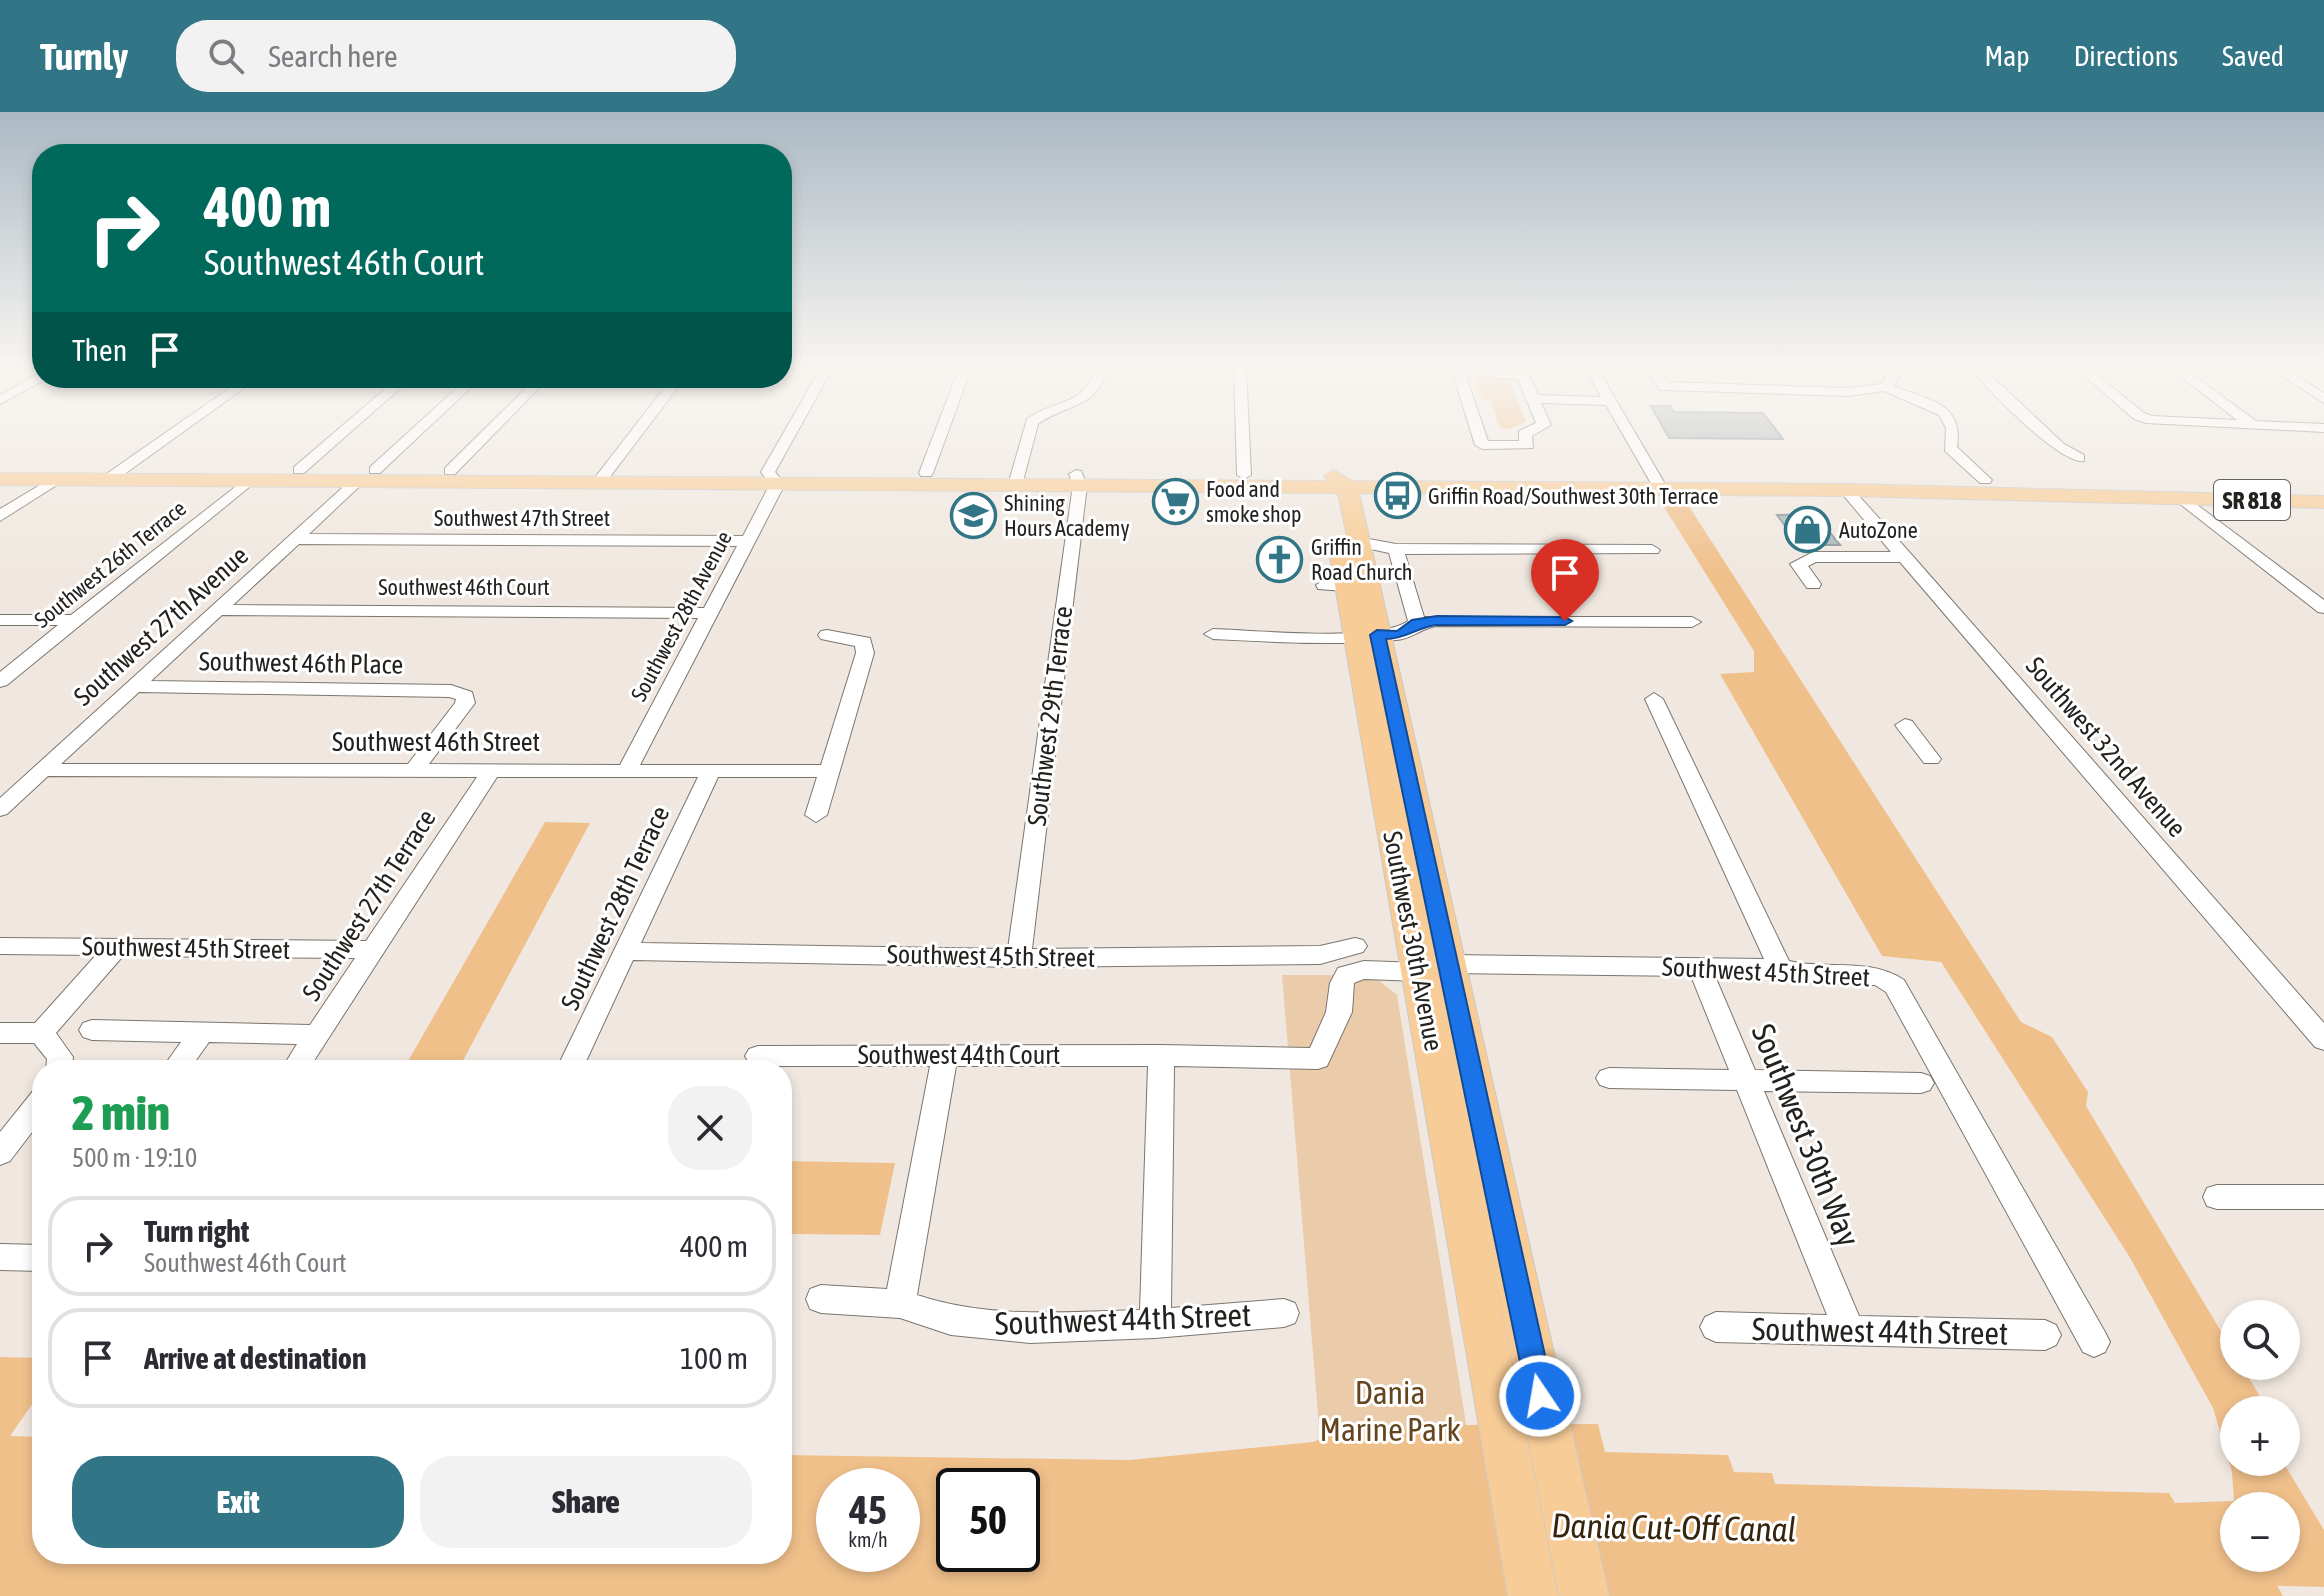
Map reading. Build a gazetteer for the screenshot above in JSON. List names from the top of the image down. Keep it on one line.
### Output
{"streets":{"main road":["SR 818","Southwest 30th Avenue"],"street":["Southwest 47th Street","Southwest 26th Terrace","Southwest 46th Court","Southwest 28th Avenue","Southwest 27th Avenue","Southwest 46th Place","Southwest 29th Terrace","Southwest 46th Street","Southwest 32nd Avenue","Southwest 27th Terrace","Southwest 28th Terrace","Southwest 45th Street","Southwest 44th Court","Southwest 30th Way","Southwest 44th Street"]},"crossings":[["SR 818","Southwest 26th Terrace"],["SR 818","Southwest 28th Avenue"],["SR 818","Southwest 27th Avenue"],["SR 818","Southwest 29th Terrace"],["SR 818","Southwest 32nd Avenue"],["SR 818","Southwest 30th Avenue"],["Southwest 47th Street","Southwest 28th Avenue"],["Southwest 47th Street","Southwest 27th Avenue"],["Southwest 46th Court","Southwest 28th Avenue"],["Southwest 46th Court","Southwest 27th Avenue"],["Southwest 28th Avenue","Southwest 46th Street"],["Southwest 27th Avenue","Southwest 46th Place"],["Southwest 27th Avenue","Southwest 46th Street"],["Southwest 46th Place","Southwest 27th Terrace"],["Southwest 29th Terrace","Southwest 45th Street"],["Southwest 46th Street","Southwest 27th Terrace"],["Southwest 46th Street","Southwest 28th Terrace"],["Southwest 27th Terrace","Southwest 45th Street"],["Southwest 28th Terrace","Southwest 45th Street"],["Southwest 30th Avenue","Southwest 45th Street"],["Southwest 45th Street","Southwest 44th Court"],["Southwest 45th Street","Southwest 30th Way"],["Southwest 30th Way","Southwest 44th Street"]],"water":["Dania Cut-Off Canal"],"parks":["Dania Marine Park"],"places":{"bus stop":["Griffin Road/Southwest 30th Terrace"],"supermarket":["Food and smoke shop"],"school or university":["Shining Hours Academy"],"shop":["AutoZone"],"church":["Griffin Road Church"]},"page":{"header":"Turnly","search":"Search here","nav":["Map","Directions","Saved"],"turn":["400 m","Southwest 46th Court"],"then":"Then","heading":["2 min","500 m · 19:10"],"list":[{"name":"Turn right","note":"Southwest 46th Court","value":"400 m"},{"name":"Arrive at destination","value":"100 m"}],"map_buttons":["+","−"],"buttons":["Exit","Share"],"speed":"45 km/h","limit":"50"}}
